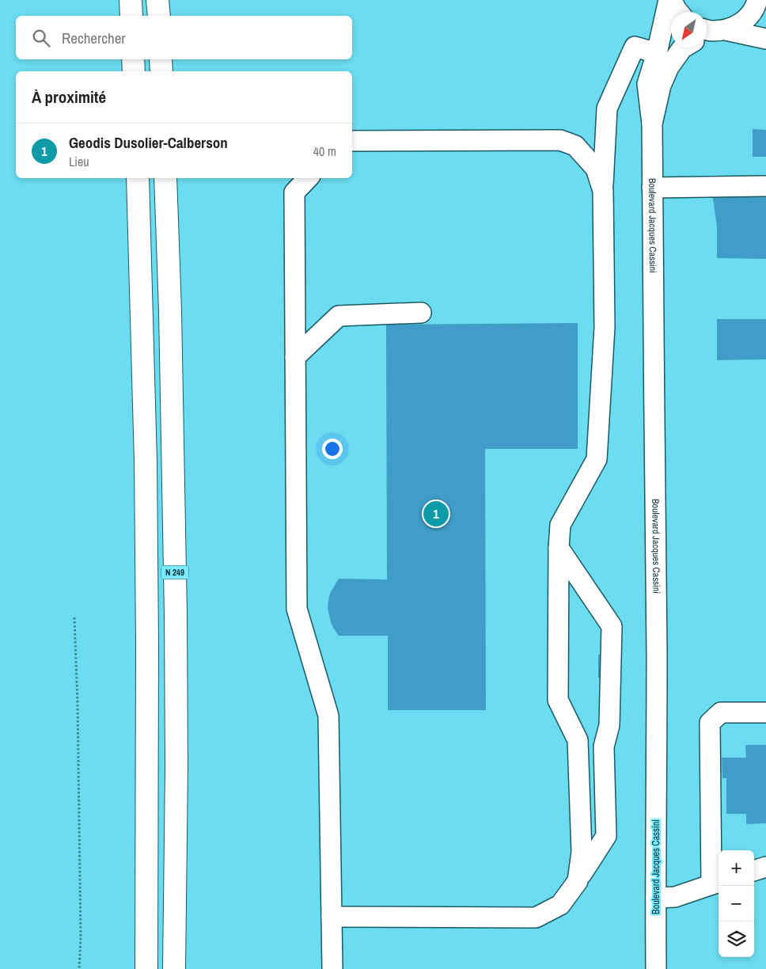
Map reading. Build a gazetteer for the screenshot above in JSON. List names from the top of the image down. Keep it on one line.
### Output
{"streets":{"highway":["N 249"],"street":["Boulevard Jacques Cassini"]},"north":"bottom left","page":{"search":"Rechercher","heading":"À proximité","list":[{"mark":"1","name":"Geodis Dusolier-Calberson","note":"Lieu","value":"40 m"}],"pins":"1","map_buttons":["+","−"]}}
